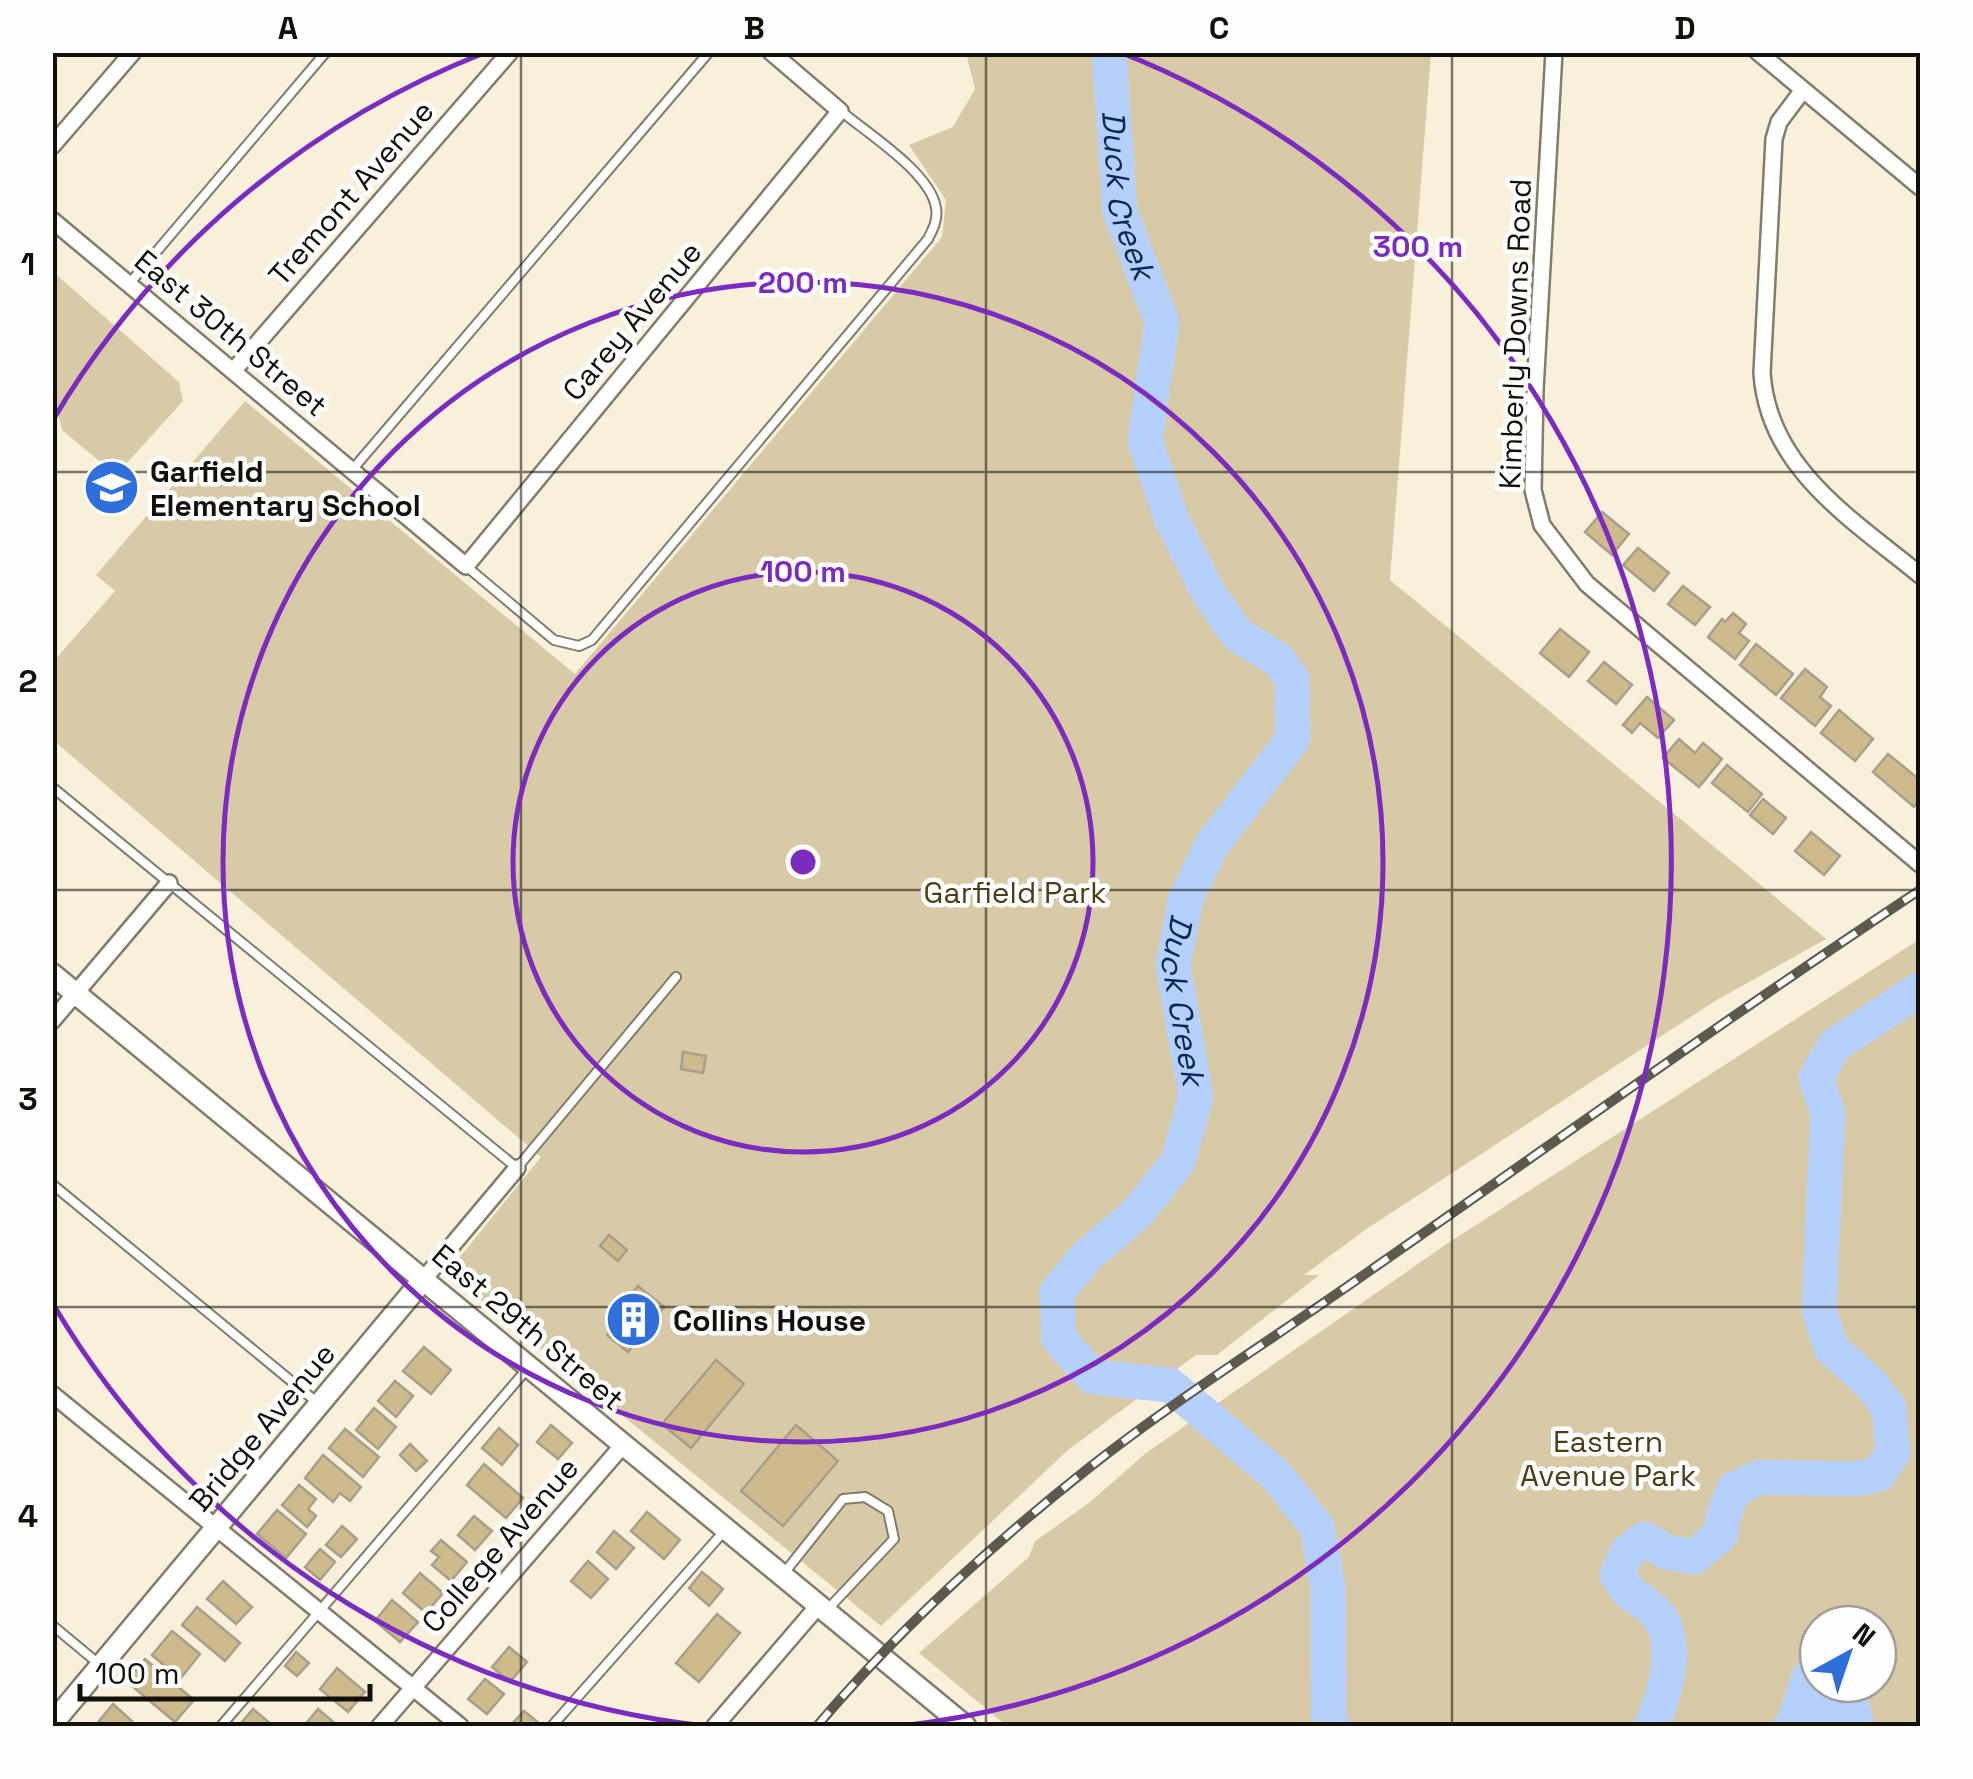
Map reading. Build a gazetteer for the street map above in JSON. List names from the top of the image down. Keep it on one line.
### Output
{"streets":{"street":["Tremont Avenue","Carey Avenue","East 30th Street","Kimberly Downs Road","East 29th Street","Bridge Avenue","College Avenue"]},"crossings":[["Tremont Avenue","East 30th Street"],["Carey Avenue","East 30th Street"],["East 29th Street","Bridge Avenue"],["East 29th Street","College Avenue"]],"water":["Duck Creek"],"parks":["Garfield Park","Eastern Avenue Park"],"places":{"school or university":["Garfield Elementary School"],"building":["Collins House"]},"scale_bar":"100 m","north":"top right","grid":{"columns":["A","B","C","D"],"rows":["1","2","3","4"]},"rings":["300 m","200 m","100 m"]}
